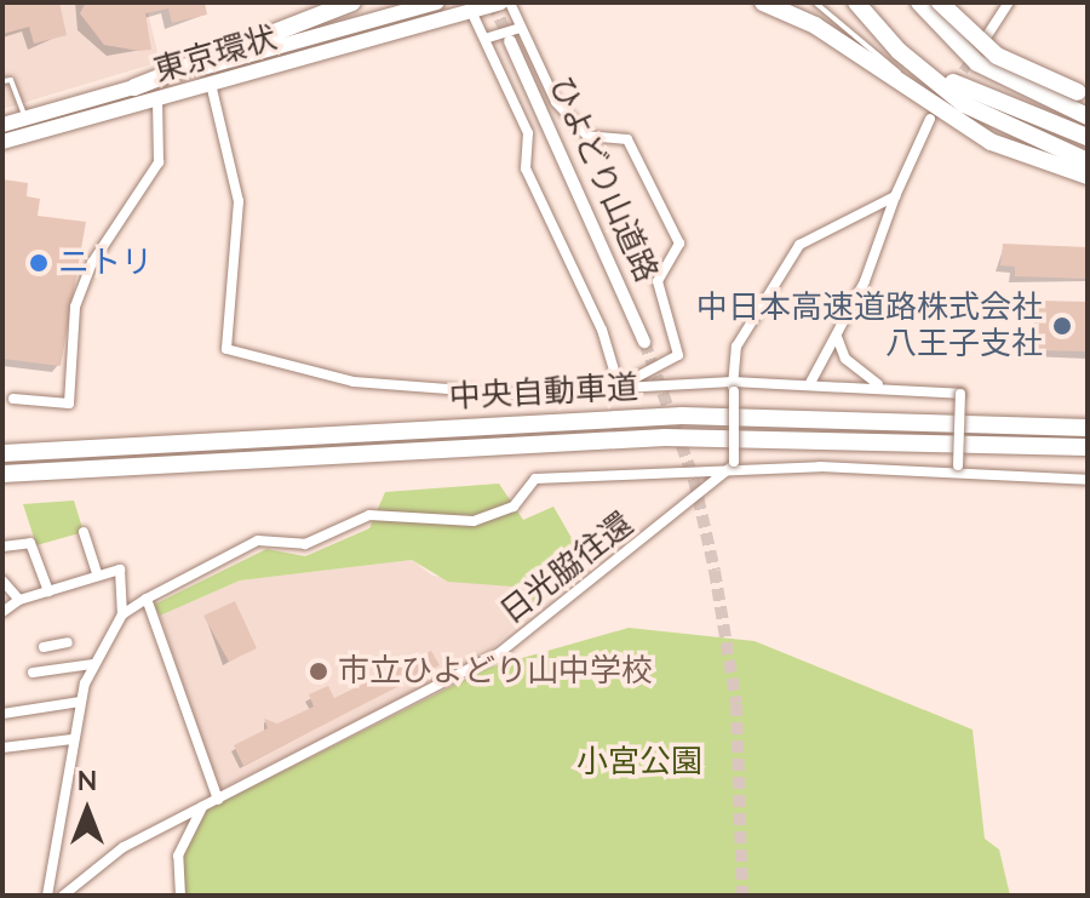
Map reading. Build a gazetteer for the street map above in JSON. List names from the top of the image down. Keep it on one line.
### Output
{"streets":{"highway":["東京環状","中央自動車道"],"street":["ひよどり山道路","日光脇往還"]},"parks":["小宮公園"],"places":["ニトリ","中日本高速道路株式会社 八王子支社","市立ひよどり山中学校"],"north":"top"}
